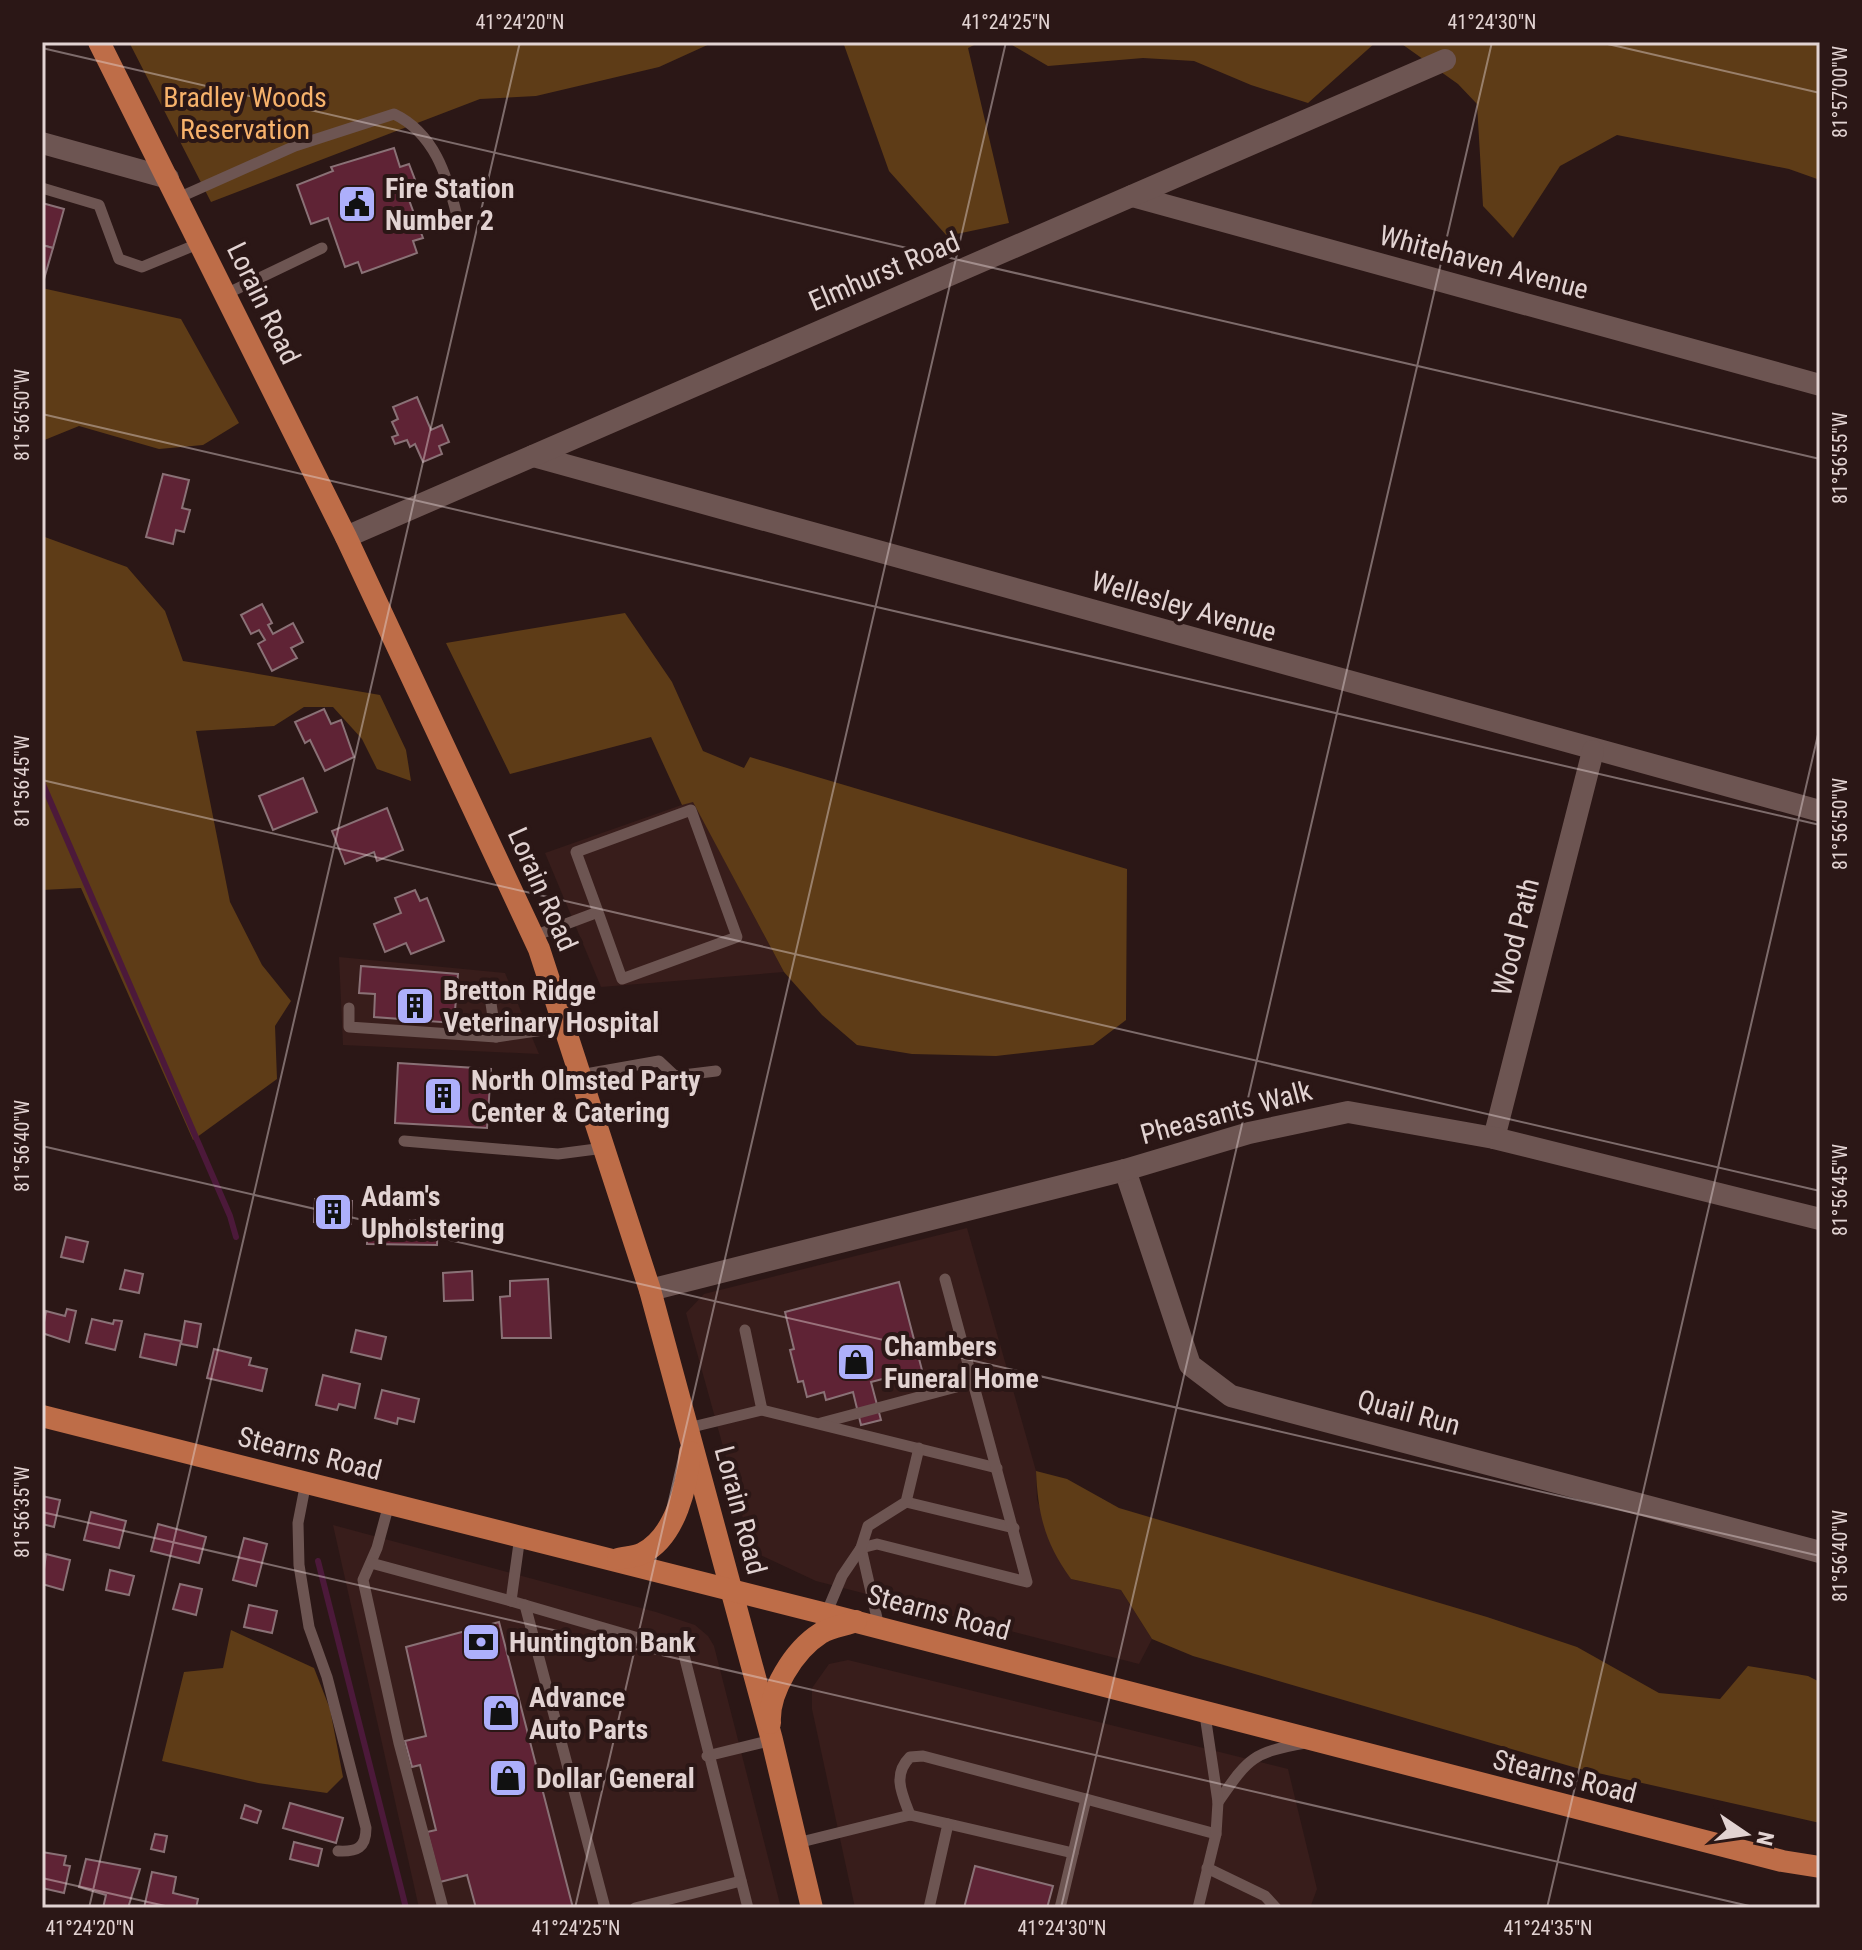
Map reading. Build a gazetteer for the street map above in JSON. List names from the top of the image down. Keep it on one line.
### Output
{"streets":{"main road":["Lorain Road","Stearns Road"],"street":["Whitehaven Avenue","Elmhurst Road","Wellesley Avenue","Wood Path","Pheasants Walk","Quail Run"]},"crossings":[["Whitehaven Avenue","Elmhurst Road"],["Elmhurst Road","Lorain Road"],["Elmhurst Road","Wellesley Avenue"],["Lorain Road","Pheasants Walk"],["Lorain Road","Stearns Road"],["Wellesley Avenue","Wood Path"],["Wood Path","Pheasants Walk"],["Pheasants Walk","Quail Run"]],"parks":["Bradley Woods Reservation"],"places":{"public building":["Fire Station Number 2"],"building":["Bretton Ridge Veterinary Hospital","North Olmsted Party Center & Catering","Adam's Upholstering"],"shop":["Chambers Funeral Home","Advance Auto Parts","Dollar General"],"bank":["Huntington Bank"]},"north":"right","coordinates":["41°24'20\"N","41°24'25\"N","41°24'30\"N","81°57'00\"W","81°56'50\"W","81°56'55\"W","81°56'45\"W","81°56'40\"W","81°56'35\"W","41°24'35\"N"]}
